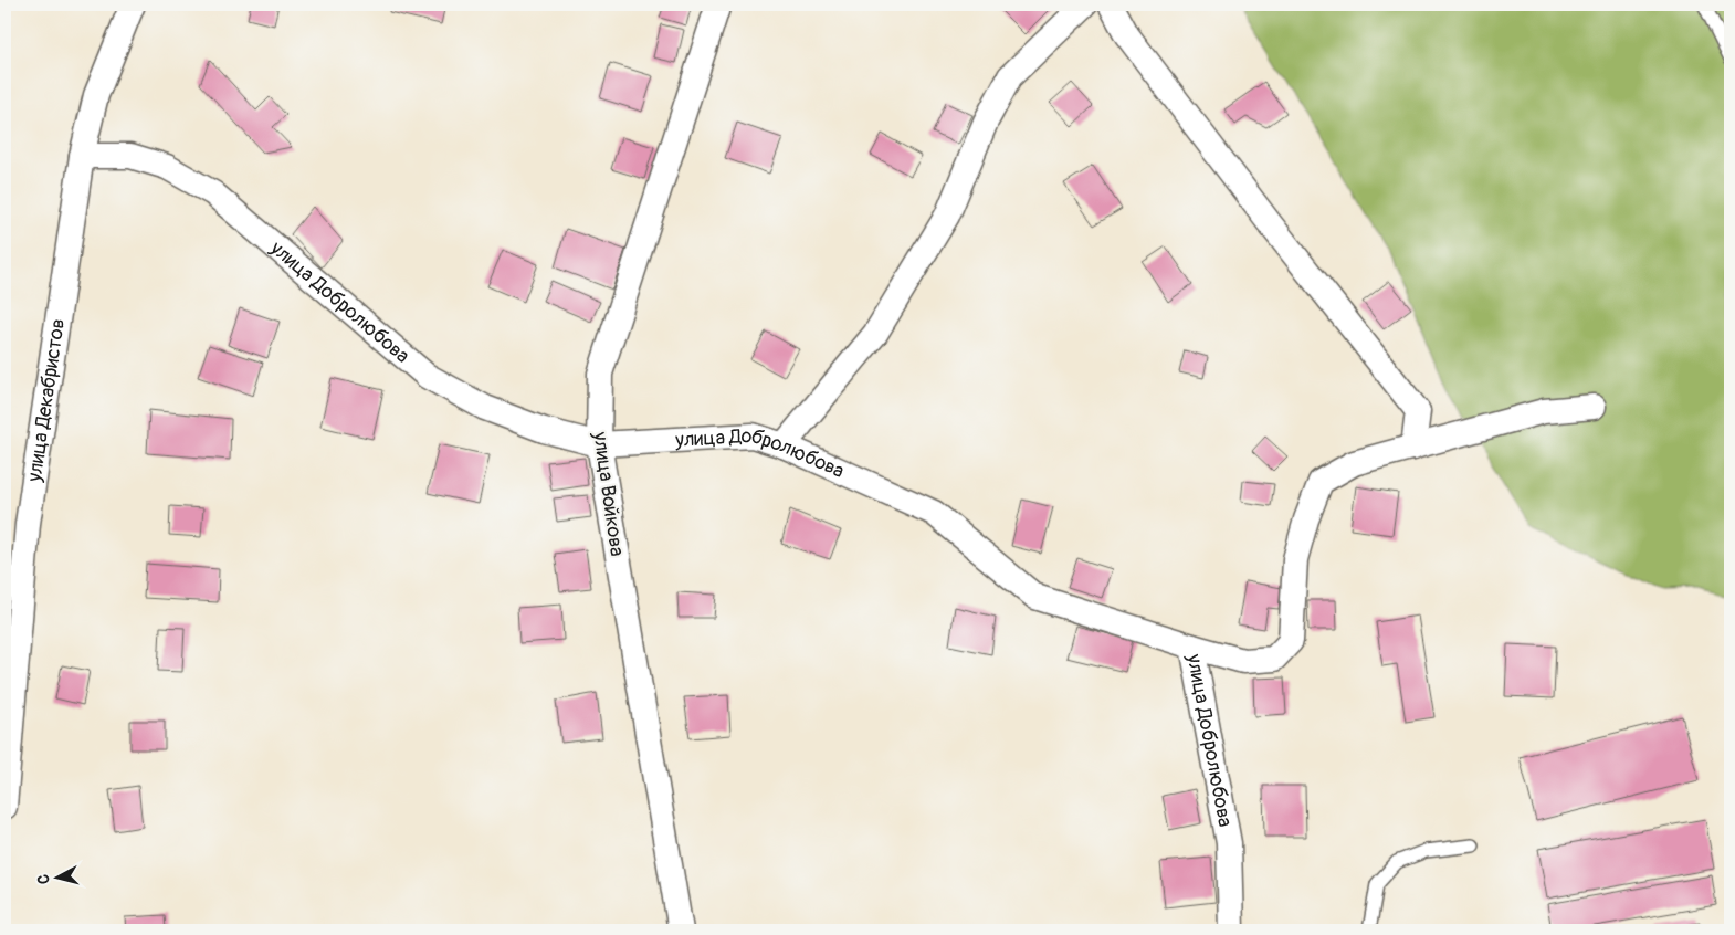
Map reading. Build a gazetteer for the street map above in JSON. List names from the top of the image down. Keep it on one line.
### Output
{"streets":{"street":["улица Добролюбова","улица Декабристов","улица Войкова"]},"crossings":[["улица Добролюбова","улица Декабристов"],["улица Добролюбова","улица Войкова"]],"north":"left"}
